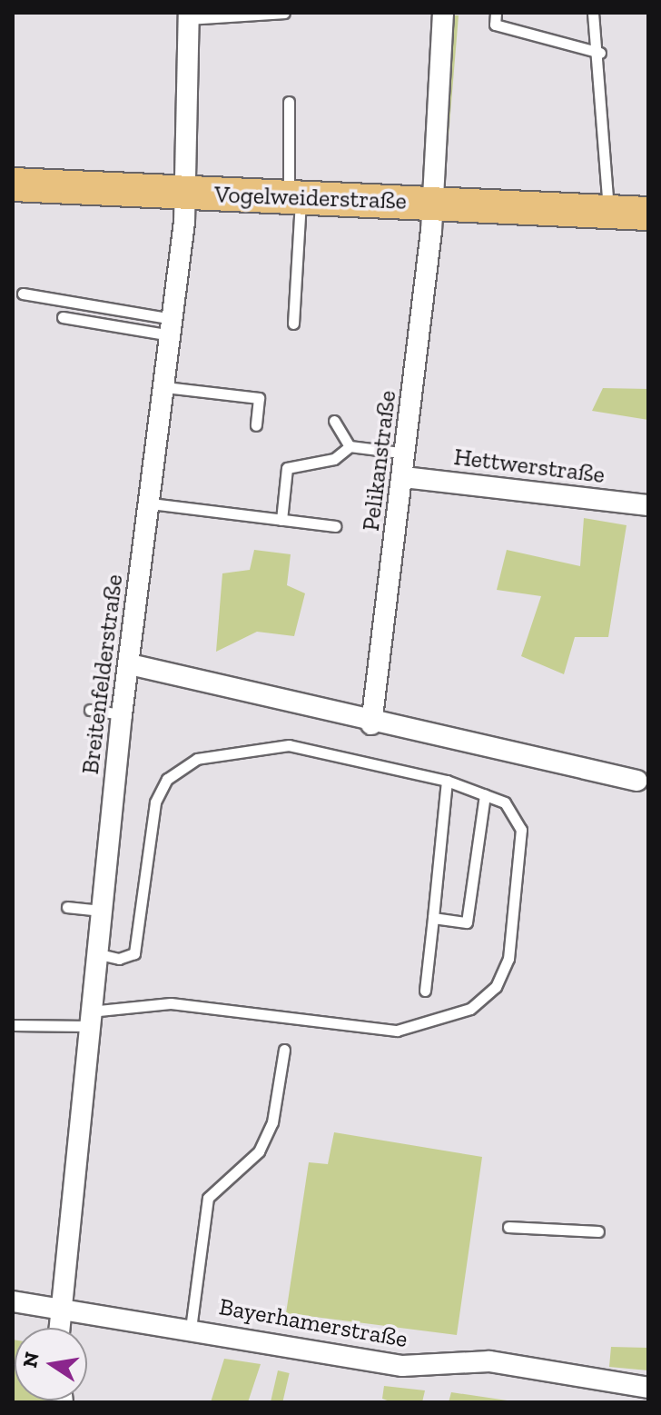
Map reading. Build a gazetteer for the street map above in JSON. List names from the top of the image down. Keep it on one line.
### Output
{"streets":{"main road":["Vogelweiderstraße"],"street":["Pelikanstraße","Hettwerstraße","Breitenfelderstraße","Bayerhamerstraße"]},"crossings":[["Vogelweiderstraße","Pelikanstraße"],["Vogelweiderstraße","Breitenfelderstraße"],["Pelikanstraße","Hettwerstraße"],["Breitenfelderstraße","Bayerhamerstraße"]],"north":"left"}
